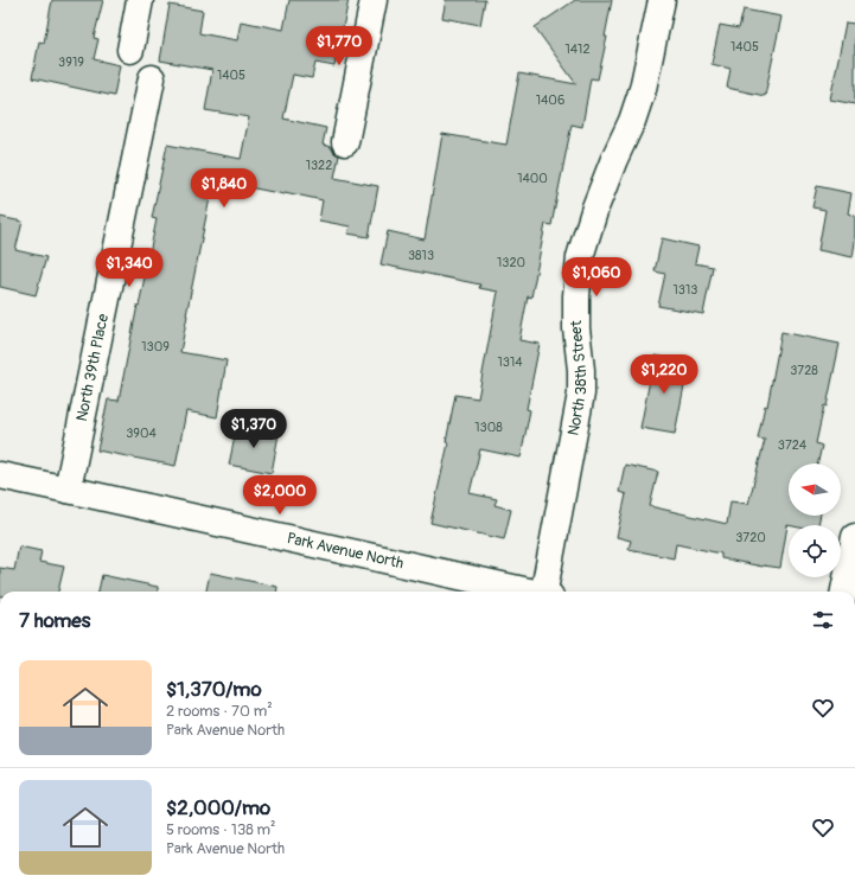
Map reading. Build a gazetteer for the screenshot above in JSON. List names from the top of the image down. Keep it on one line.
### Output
{"streets":{"street":["North 39th Place","North 38th Street","Park Avenue North"]},"crossings":[["North 39th Place","Park Avenue North"]],"house_numbers":["1405","1412","3919","1405","1406","1322","1400","3813","1320","1313","1309","1314","3728","1308","3904","3724","3720"],"north":"left","page":{"price":["$1,770","$1,840","$1,340","$1,060","$1,220","$1,370","$2,000"],"heading":"7 homes","list":[{"name":"$1,370/mo","note":"2 rooms · 70 m² · Park Avenue North"},{"name":"$2,000/mo","note":"5 rooms · 138 m² · Park Avenue North"}]}}
